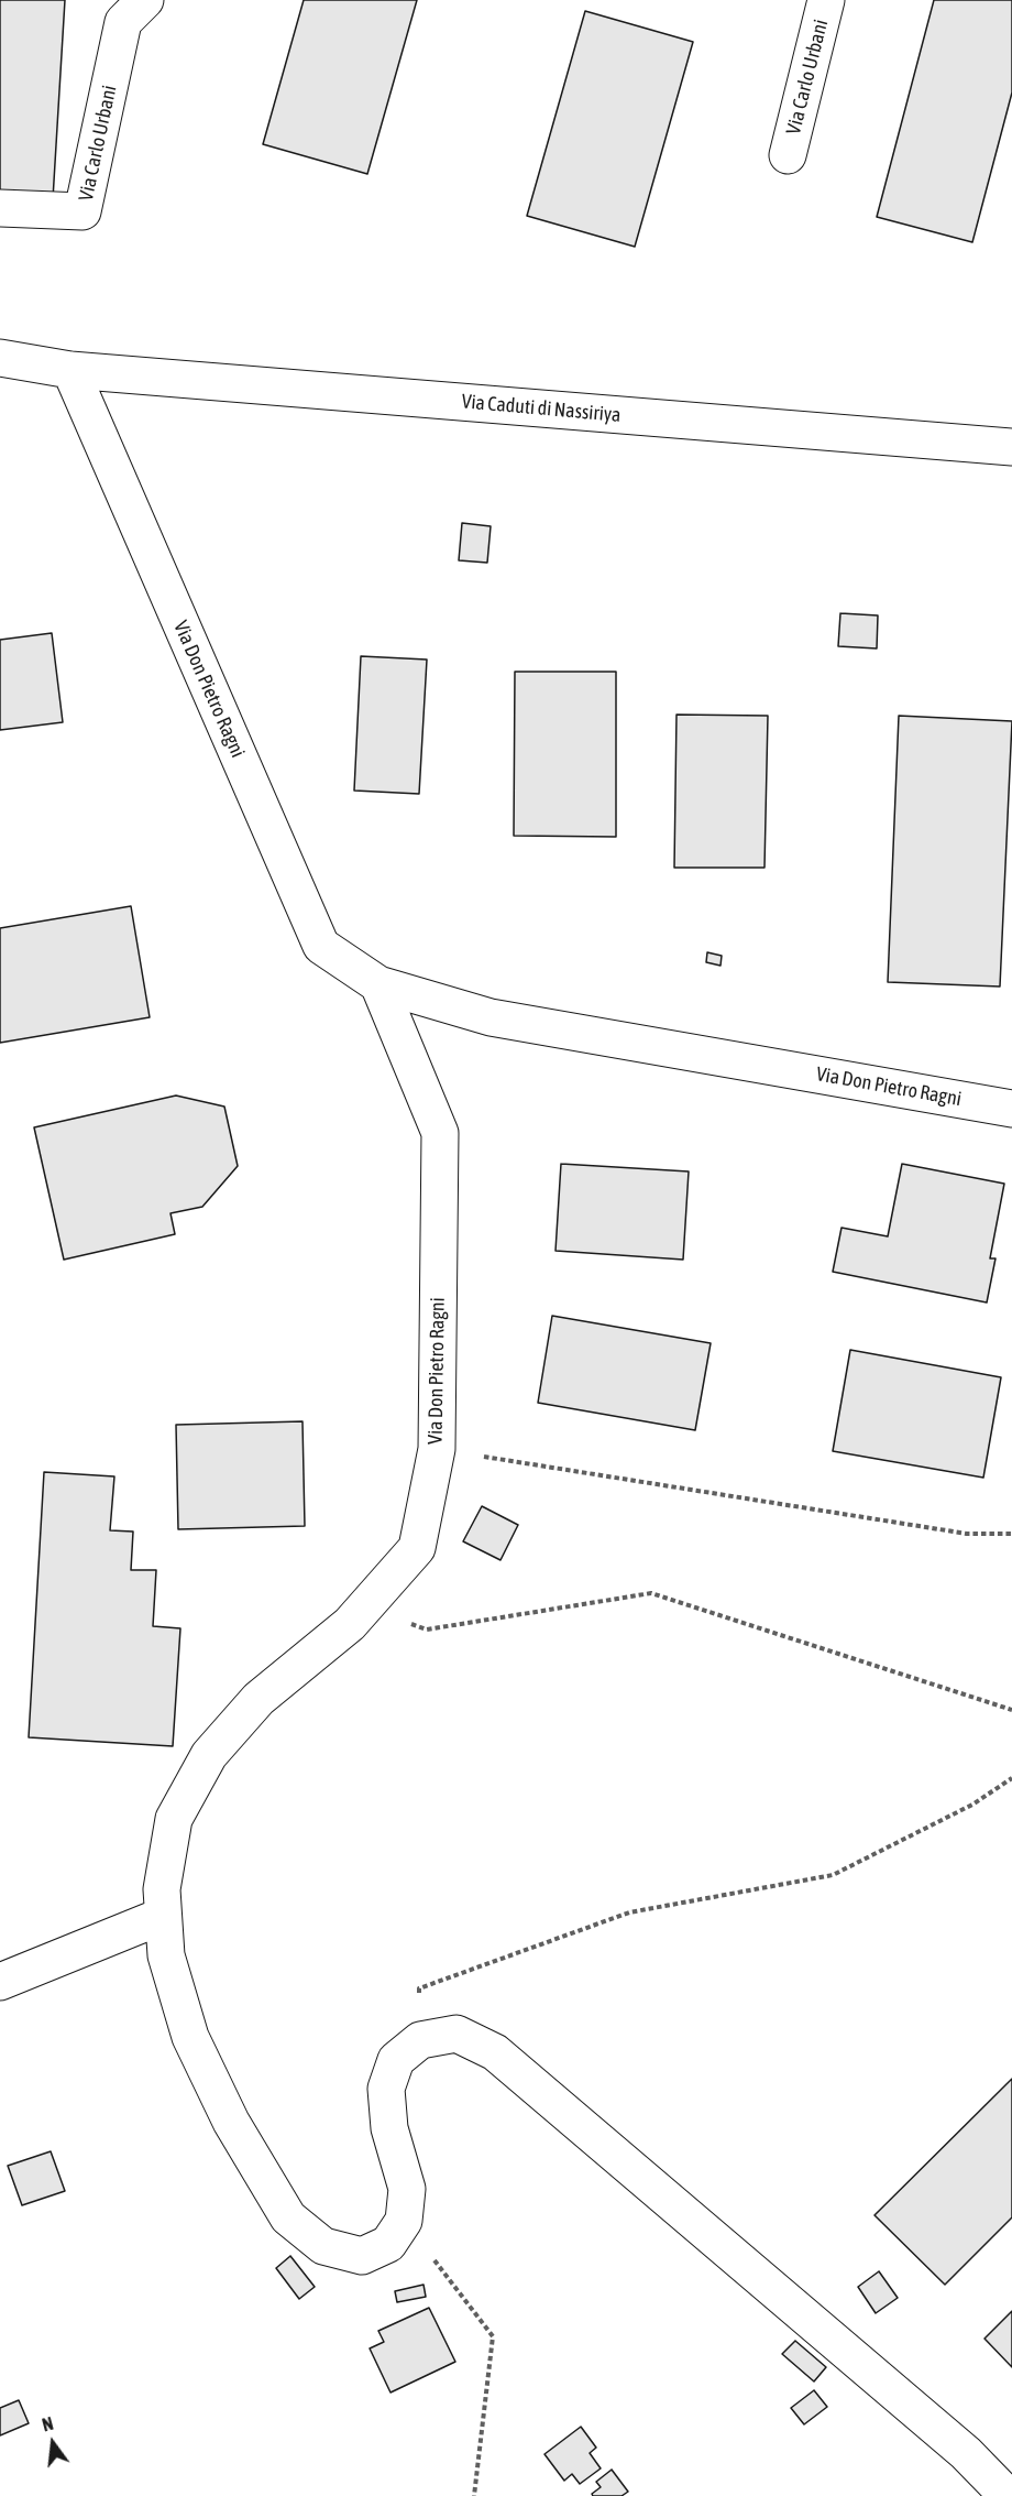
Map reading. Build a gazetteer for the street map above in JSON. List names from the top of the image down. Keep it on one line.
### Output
{"streets":{"street":["Via Carlo Urbani","Via Caduti di Nassiriya","Via Don Pietro Ragni"]},"crossings":[["Via Caduti di Nassiriya","Via Don Pietro Ragni"]],"north":"top"}
